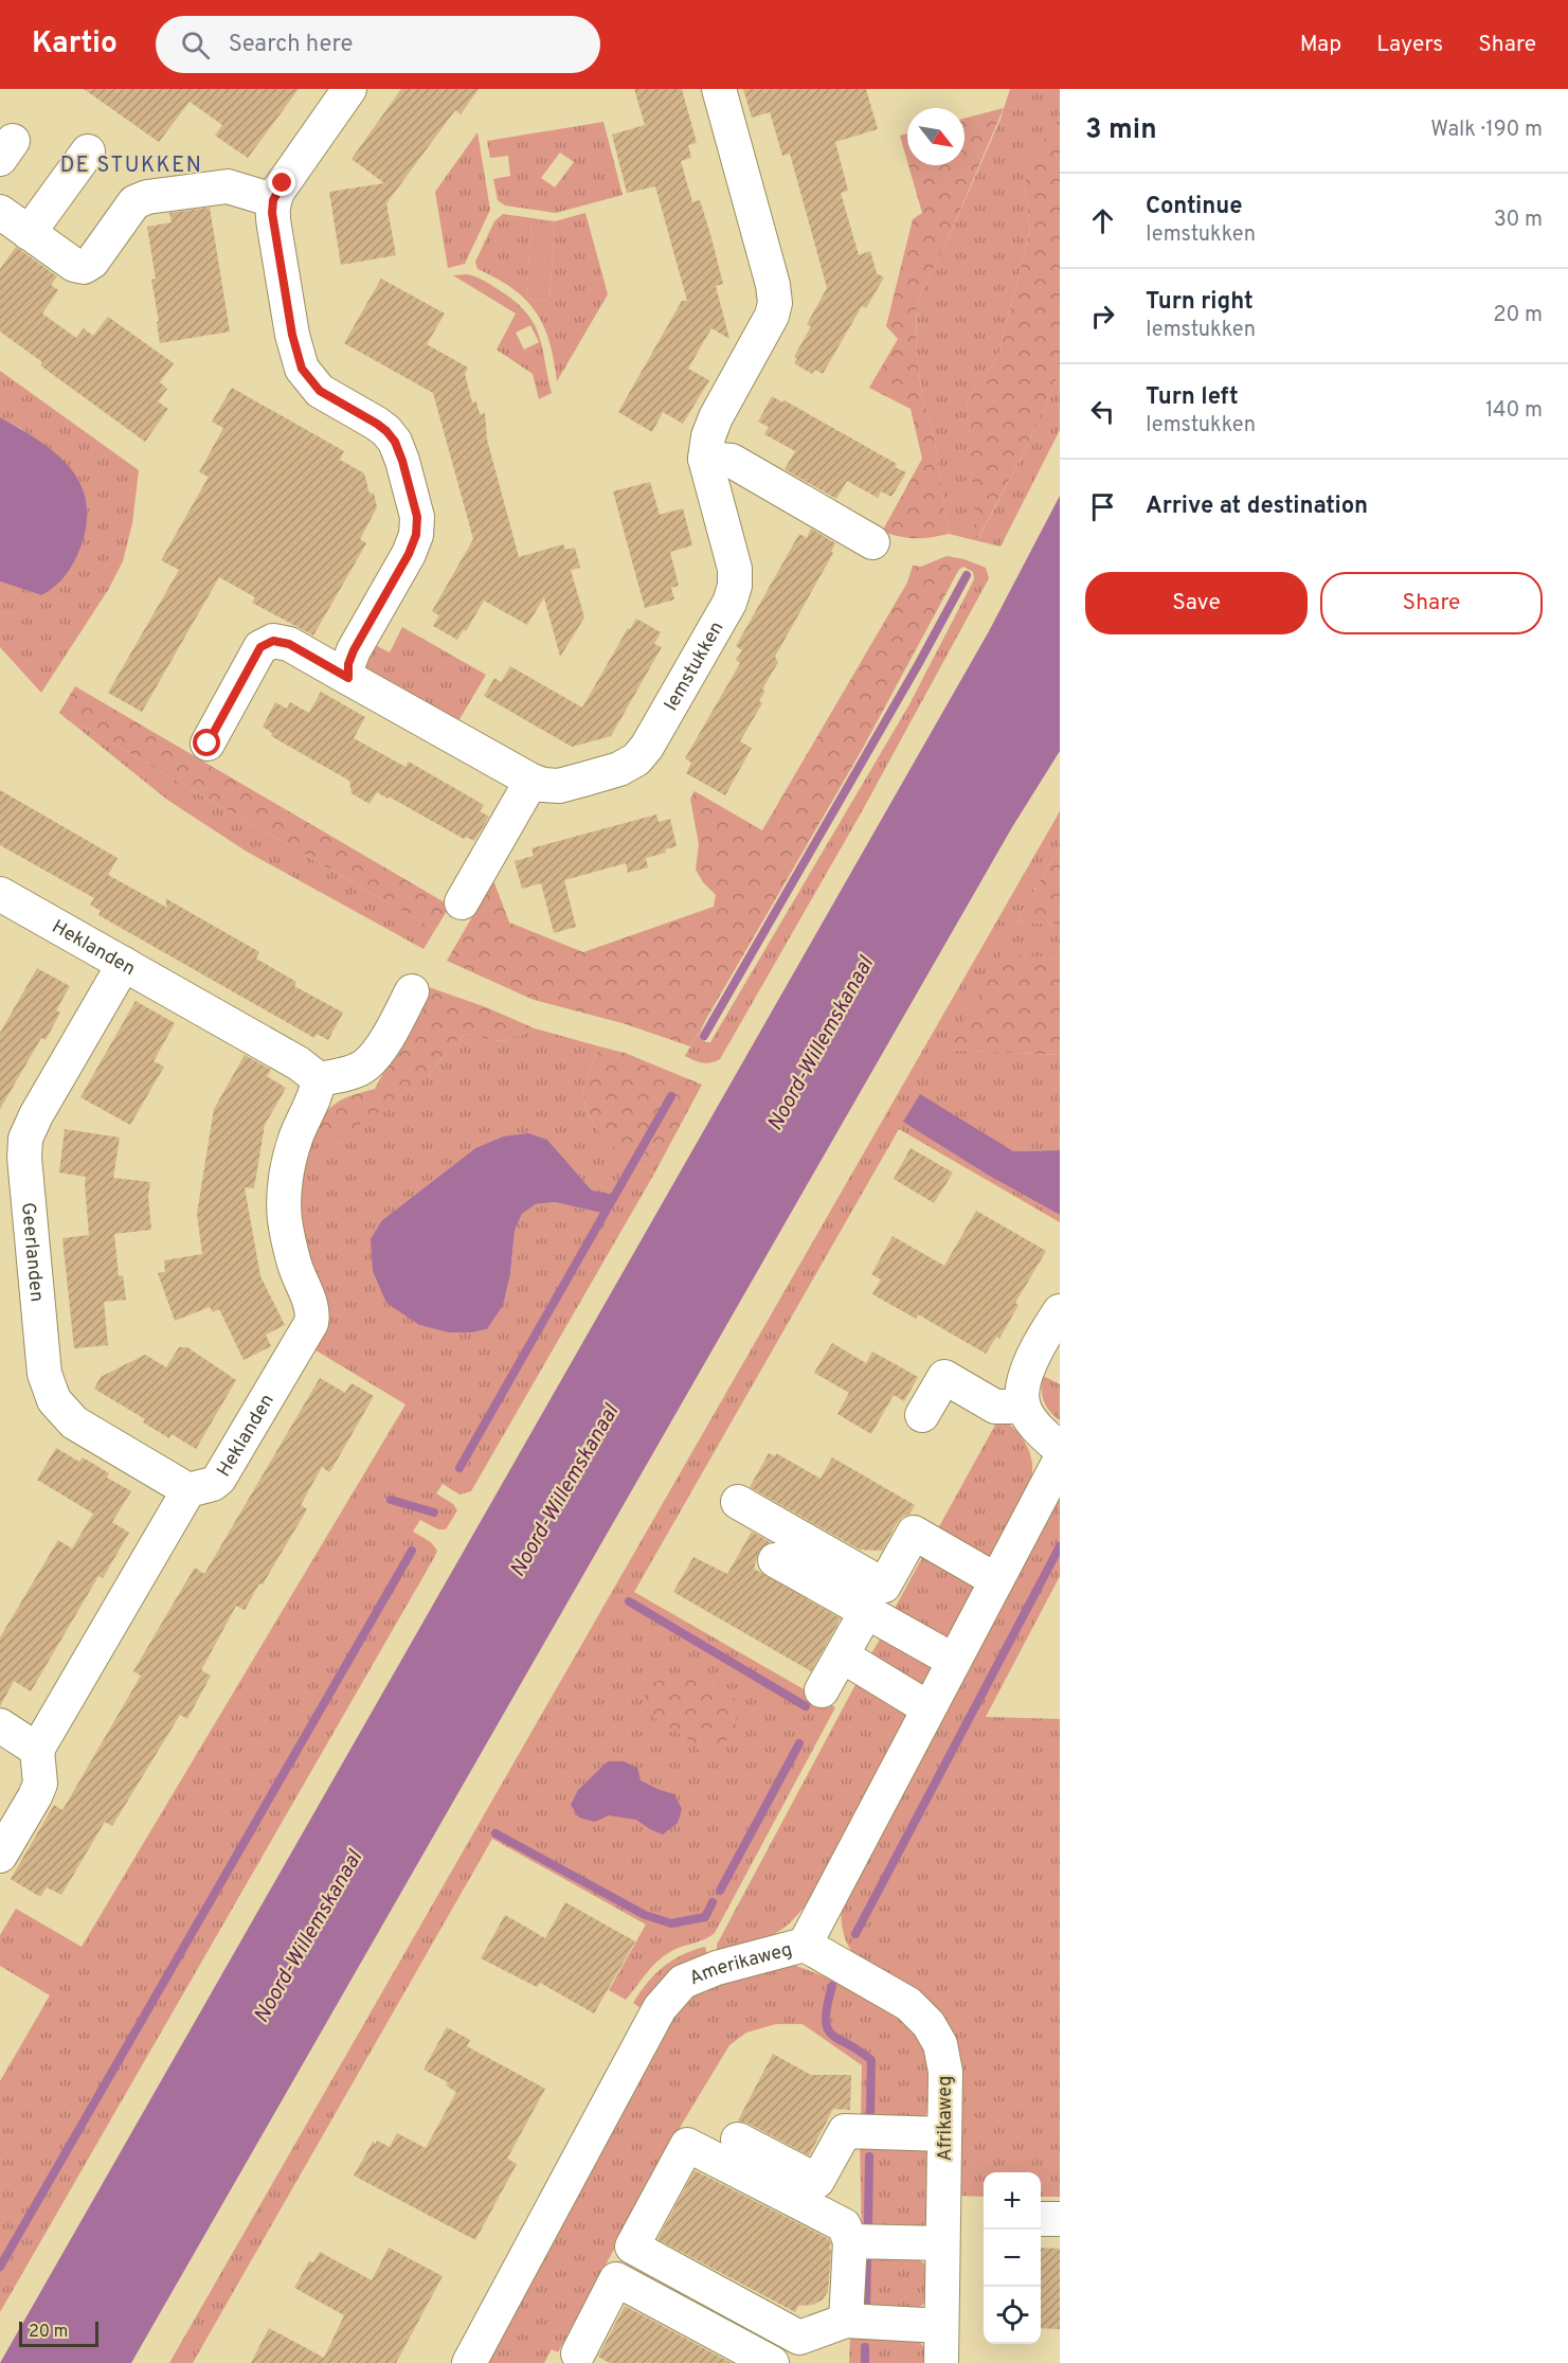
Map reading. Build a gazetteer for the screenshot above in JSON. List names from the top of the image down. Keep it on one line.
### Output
{"streets":{"street":["Iemstukken","Heklanden","Geerlanden","Amerikaweg","Afrikaweg"]},"crossings":[["Heklanden","Geerlanden"],["Amerikaweg","Afrikaweg"]],"districts":["DE STUKKEN"],"water":["Noord-Willemskanaal"],"scale_bar":"20 m","north":"bottom right","page":{"header":"Kartio","search":"Search here","nav":["Map","Layers","Share"],"heading":["3 min","Walk · 190 m"],"list":[["Continue","Iemstukken","30 m"],["Turn right","Iemstukken","20 m"],["Turn left","Iemstukken","140 m"],"Arrive at destination"],"buttons":["Save","Share"],"map_buttons":["+","−"],"scale":"20 m"}}
